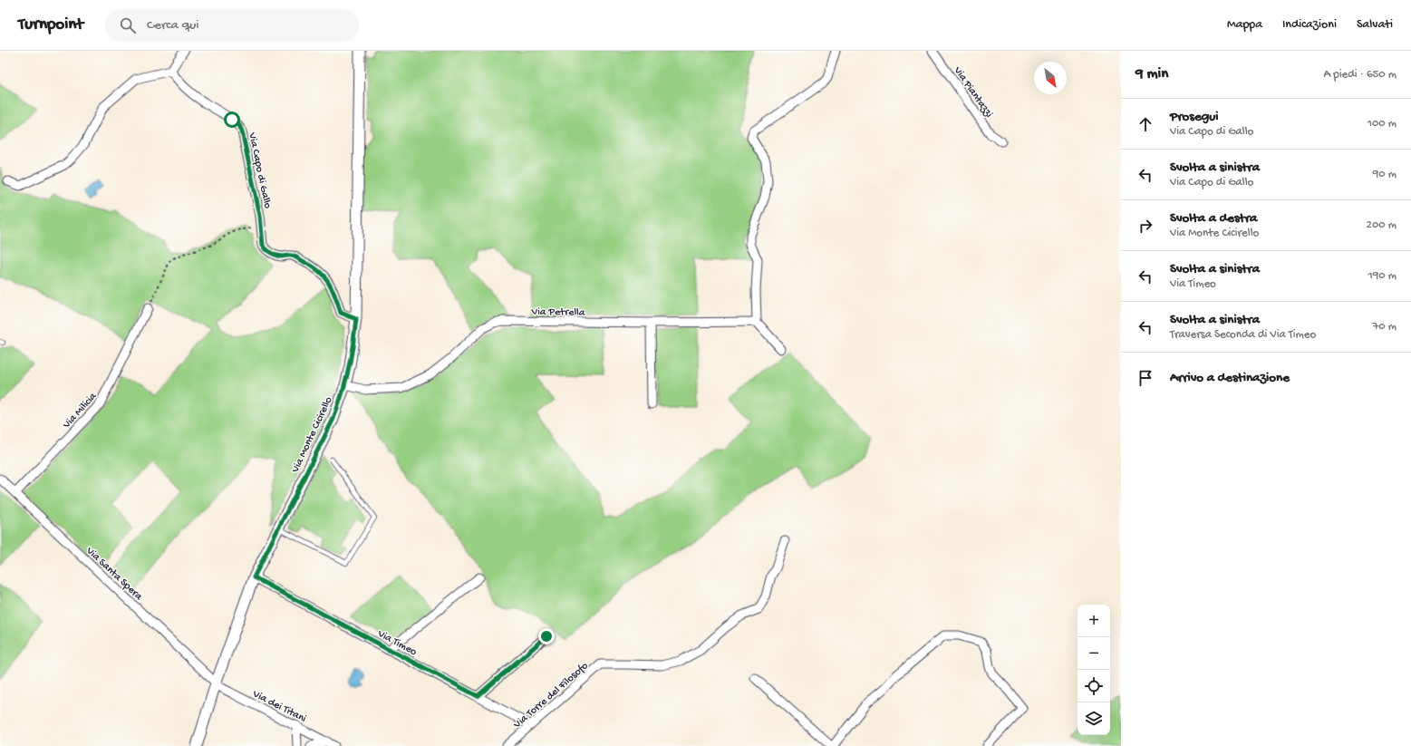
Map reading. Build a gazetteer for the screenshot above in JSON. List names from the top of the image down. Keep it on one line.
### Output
{"streets":{"street":["Via Piantazzi","Via Capo di Gallo","Via Petrella","Via Milicia","Via Monte Cicirello","Via Santa Spera","Via Timeo","Via Torre del Filosofo","Via dei Titani"]},"crossings":[["Via Capo di Gallo","Via Monte Cicirello"],["Via Petrella","Via Monte Cicirello"],["Via Milicia","Via Santa Spera"],["Via Monte Cicirello","Via Santa Spera"],["Via Monte Cicirello","Via Timeo"],["Via Monte Cicirello","Via dei Titani"],["Via Santa Spera","Via dei Titani"],["Via Timeo","Via Torre del Filosofo"]],"north":"bottom right","page":{"header":"Turnpoint","search":"Cerca qui","nav":["Mappa","Indicazioni","Salvati"],"heading":["9 min","A piedi · 650 m"],"list":[["Prosegui","Via Capo di Gallo","100 m"],["Svolta a sinistra","Via Capo di Gallo","90 m"],["Svolta a destra","Via Monte Cicirello","200 m"],["Svolta a sinistra","Via Timeo","190 m"],["Svolta a sinistra","Traversa Seconda di Via Timeo","70 m"],"Arrivo a destinazione"],"map_buttons":["+","−"]}}
